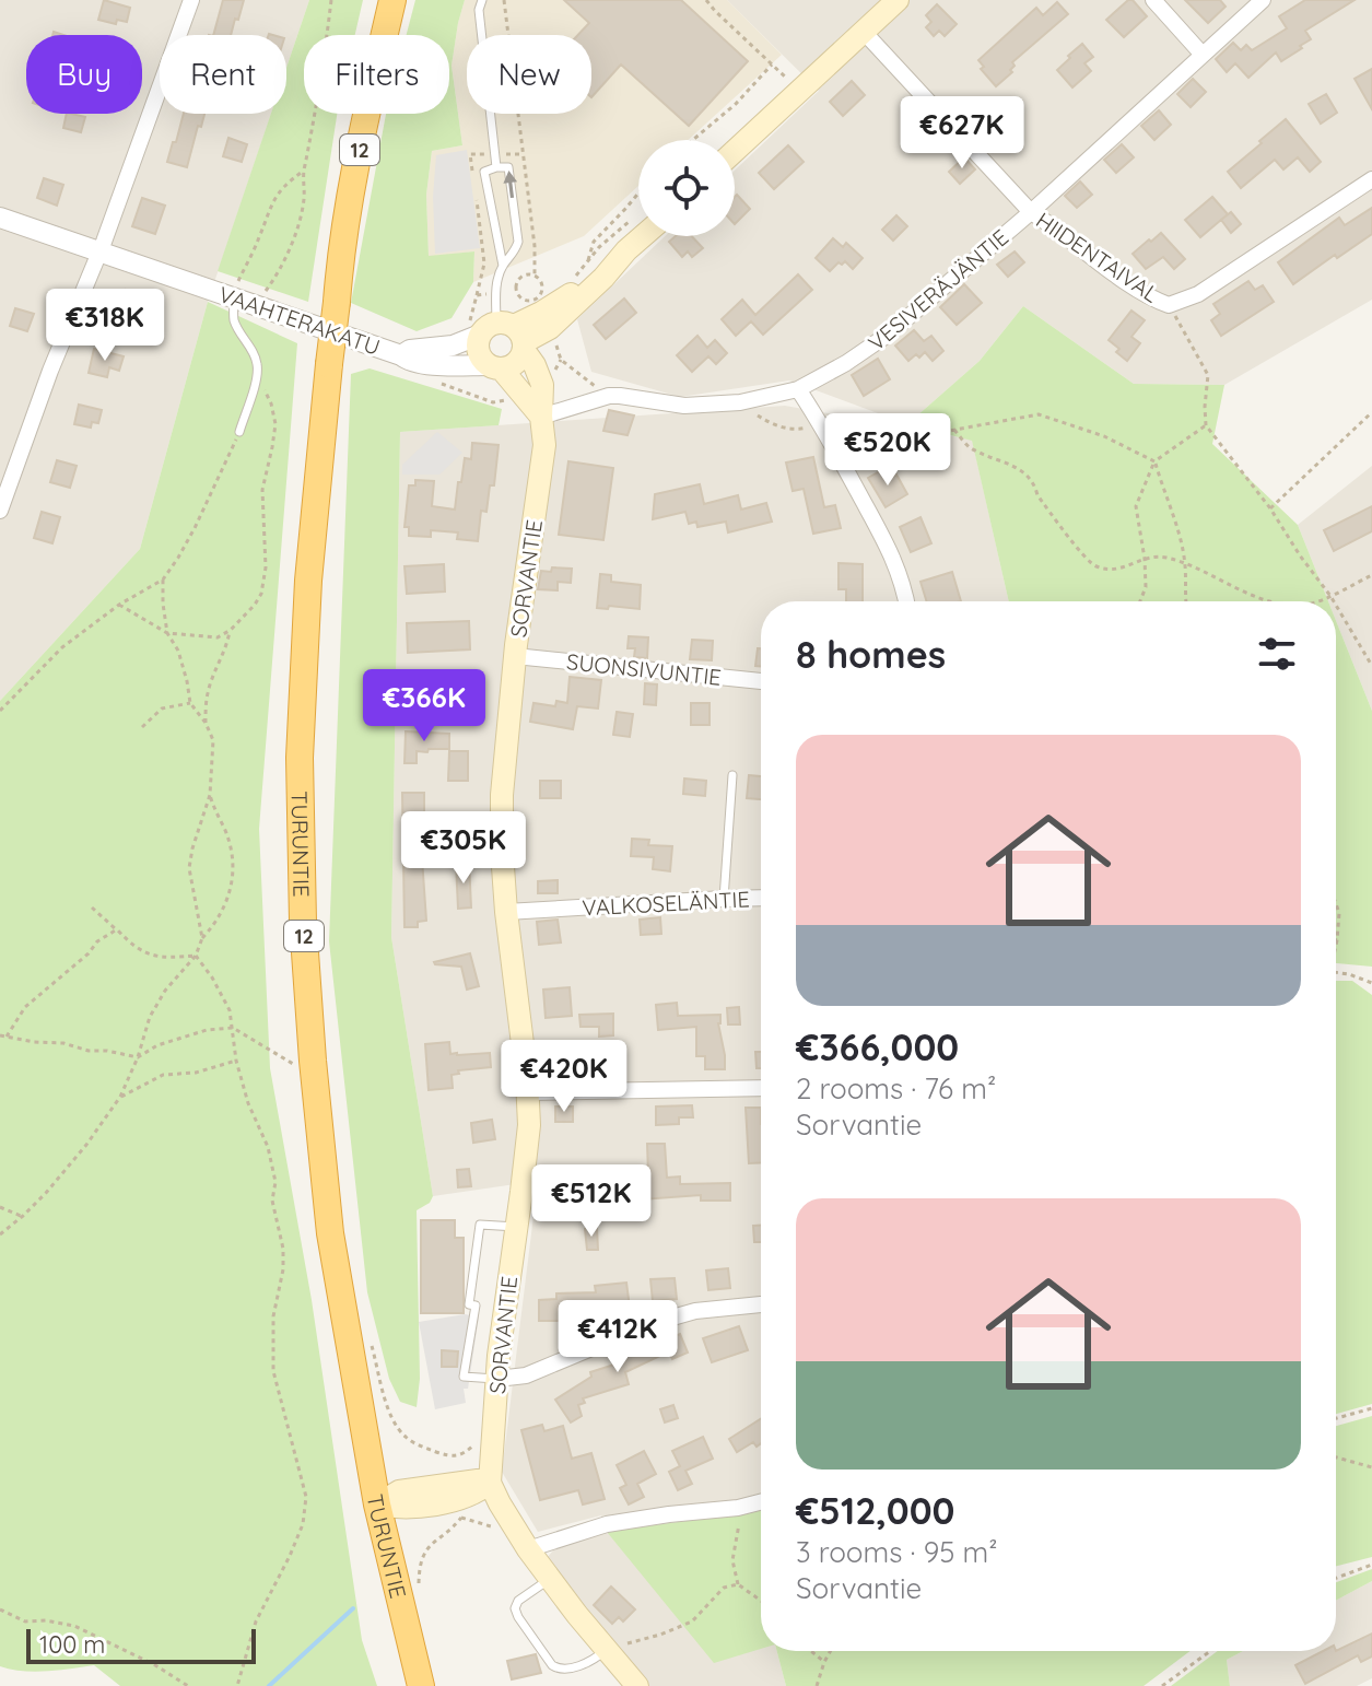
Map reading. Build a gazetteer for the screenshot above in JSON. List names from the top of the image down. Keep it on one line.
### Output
{"streets":{"highway":["12","TURUNTIE"],"main road":["SORVANTIE"],"street":["HIIDENTAIVAL","VESIVERÄJÄNTIE","VAAHTERAKATU","SUONSIVUNTIE","VALKOSELÄNTIE"]},"crossings":[["HIIDENTAIVAL","VESIVERÄJÄNTIE"],["VESIVERÄJÄNTIE","SORVANTIE"],["VAAHTERAKATU","SORVANTIE"],["SORVANTIE","SUONSIVUNTIE"],["SORVANTIE","VALKOSELÄNTIE"]],"scale_bar":"100 m","page":{"chip":["Buy","Rent","Filters","New"],"price":["€627K","€318K","€520K","€366K","€305K","€420K","€512K","€412K"],"heading":"8 homes","list":[{"name":"€366,000","note":"2 rooms · 76 m² · Sorvantie"},{"name":"€512,000","note":"3 rooms · 95 m² · Sorvantie"}],"scale":"100 m"}}
